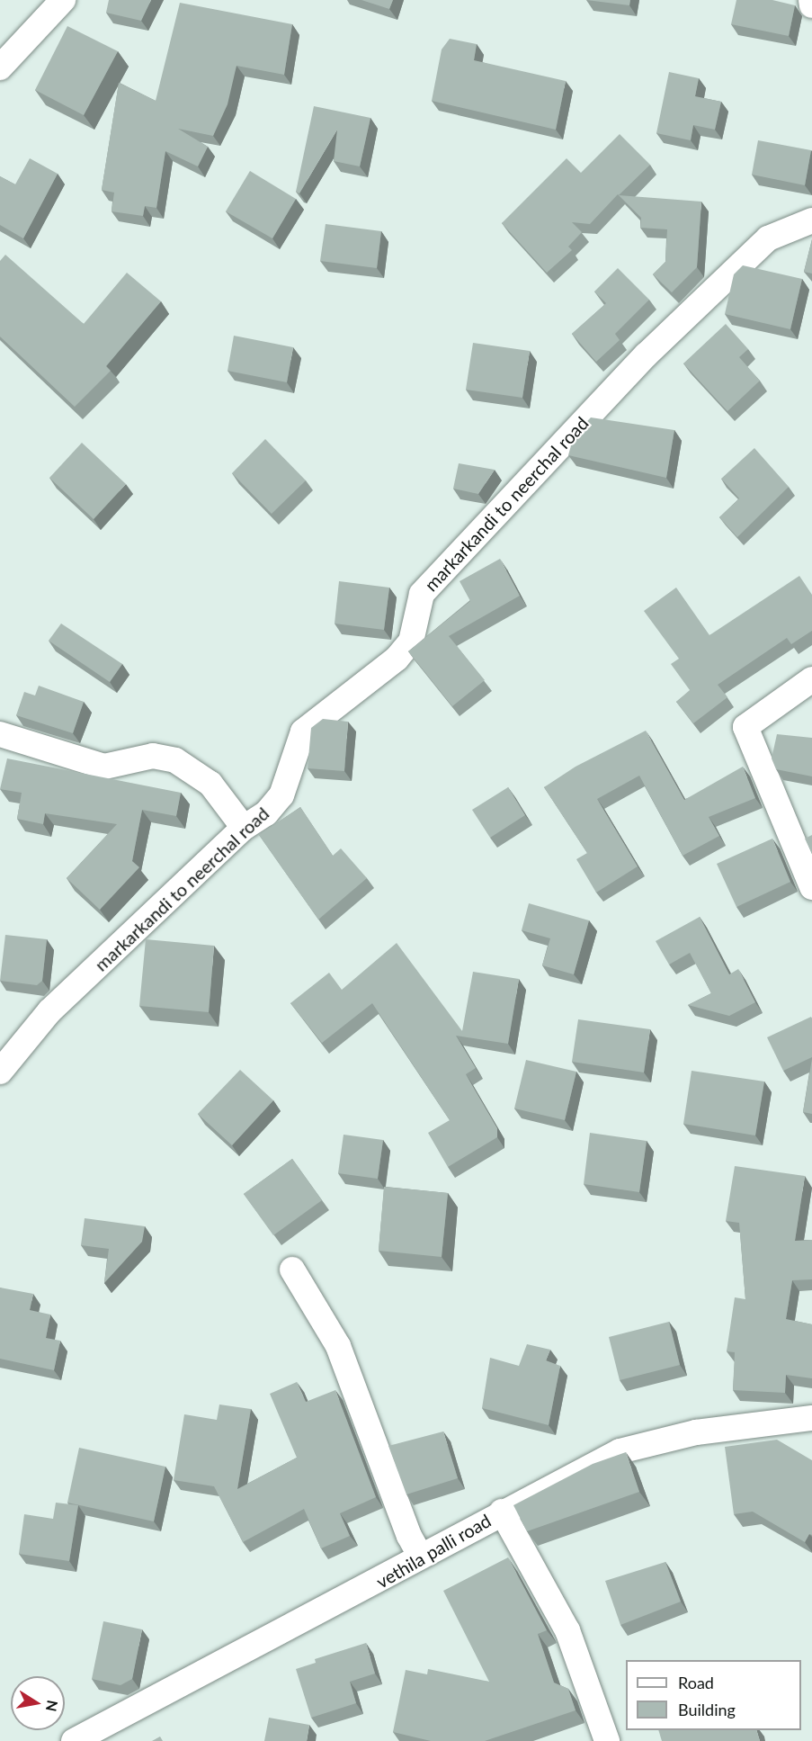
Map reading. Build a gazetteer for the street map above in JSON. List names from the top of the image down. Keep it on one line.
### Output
{"streets":{"street":["markarkandi to neerchal road","vethila palli road"]},"legend":["Road","Building"],"north":"right"}
